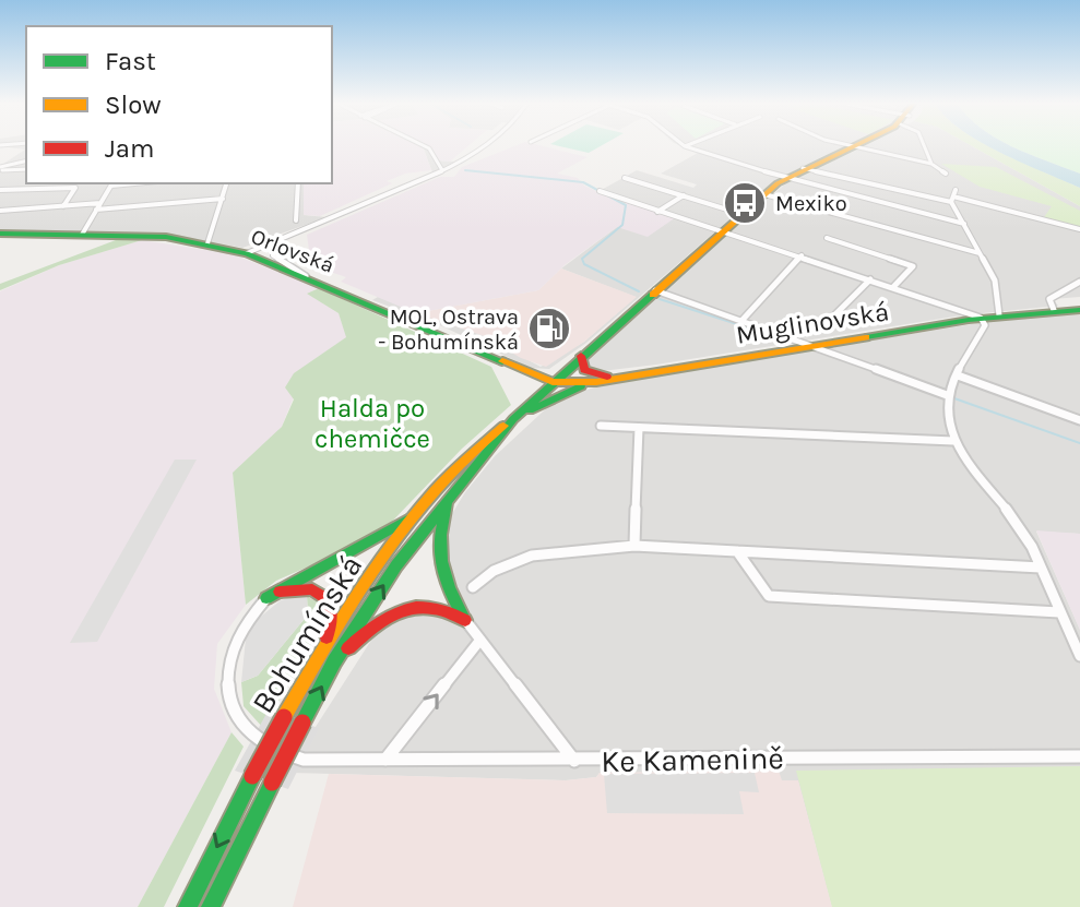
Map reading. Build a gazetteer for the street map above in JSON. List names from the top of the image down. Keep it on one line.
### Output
{"streets":{"main road":["Orlovská","Muglinovská","Bohumínská"],"street":["Ke Kamenině"]},"crossings":[["Orlovská","Muglinovská"],["Orlovská","Bohumínská"],["Muglinovská","Bohumínská"]],"parks":["Halda po chemičce"],"places":{"bus stop":["Mexiko"],"fuel station":["MOL, Ostrava - Bohumínská"]},"legend":["Fast","Slow","Jam"]}
